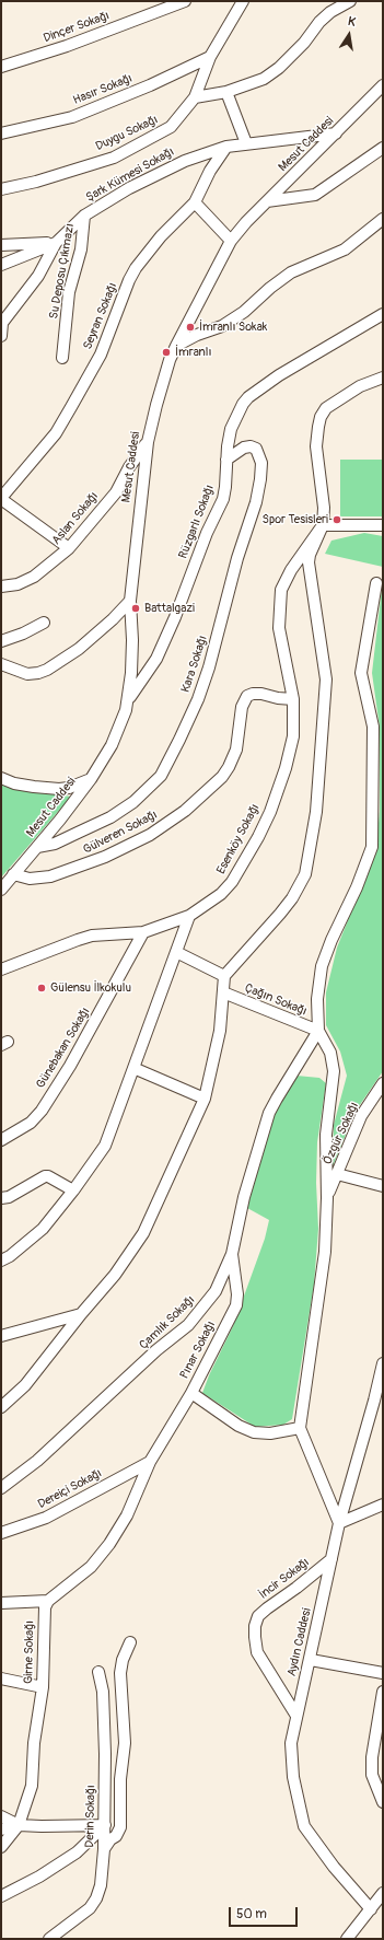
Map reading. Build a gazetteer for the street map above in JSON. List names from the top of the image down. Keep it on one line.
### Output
{"streets":{"street":["Dinçer Sokağı","Hasır Sokağı","Duygu Sokağı","Mesut Caddesi","Şark Kümesi Sokağı","Su Deposu Çıkmazı","Seyran Sokağı","Aslan Sokağı","Rüzgarlı Sokağı","Kara Sokağı","Gülveren Sokağı","Esenköy Sokağı","Çağın Sokağı","Günebakan Sokağı","Özgür Sokağı","Çamlık Sokağı","Pınar Sokağı","Dereiçi Sokağı","İncir Sokağı","Aydın Caddesi","Girne Sokağı","Derin Sokağı"]},"crossings":[["Hasır Sokağı","Duygu Sokağı"],["Mesut Caddesi","Şark Kümesi Sokağı"],["Mesut Caddesi","Aslan Sokağı"],["Mesut Caddesi","Rüzgarlı Sokağı"],["Mesut Caddesi","Kara Sokağı"],["Mesut Caddesi","Gülveren Sokağı"],["Şark Kümesi Sokağı","Su Deposu Çıkmazı"],["Şark Kümesi Sokağı","Seyran Sokağı"],["Rüzgarlı Sokağı","Kara Sokağı"],["Gülveren Sokağı","Esenköy Sokağı"],["Esenköy Sokağı","Günebakan Sokağı"],["Çağın Sokağı","Çamlık Sokağı"],["Çamlık Sokağı","Pınar Sokağı"],["İncir Sokağı","Aydın Caddesi"]],"places":["İmranlı Sokak","İmranlı","Spor Tesisleri","Battalgazi","Gülensu İlkokulu"],"scale_bar":"50 m","north":"top"}
